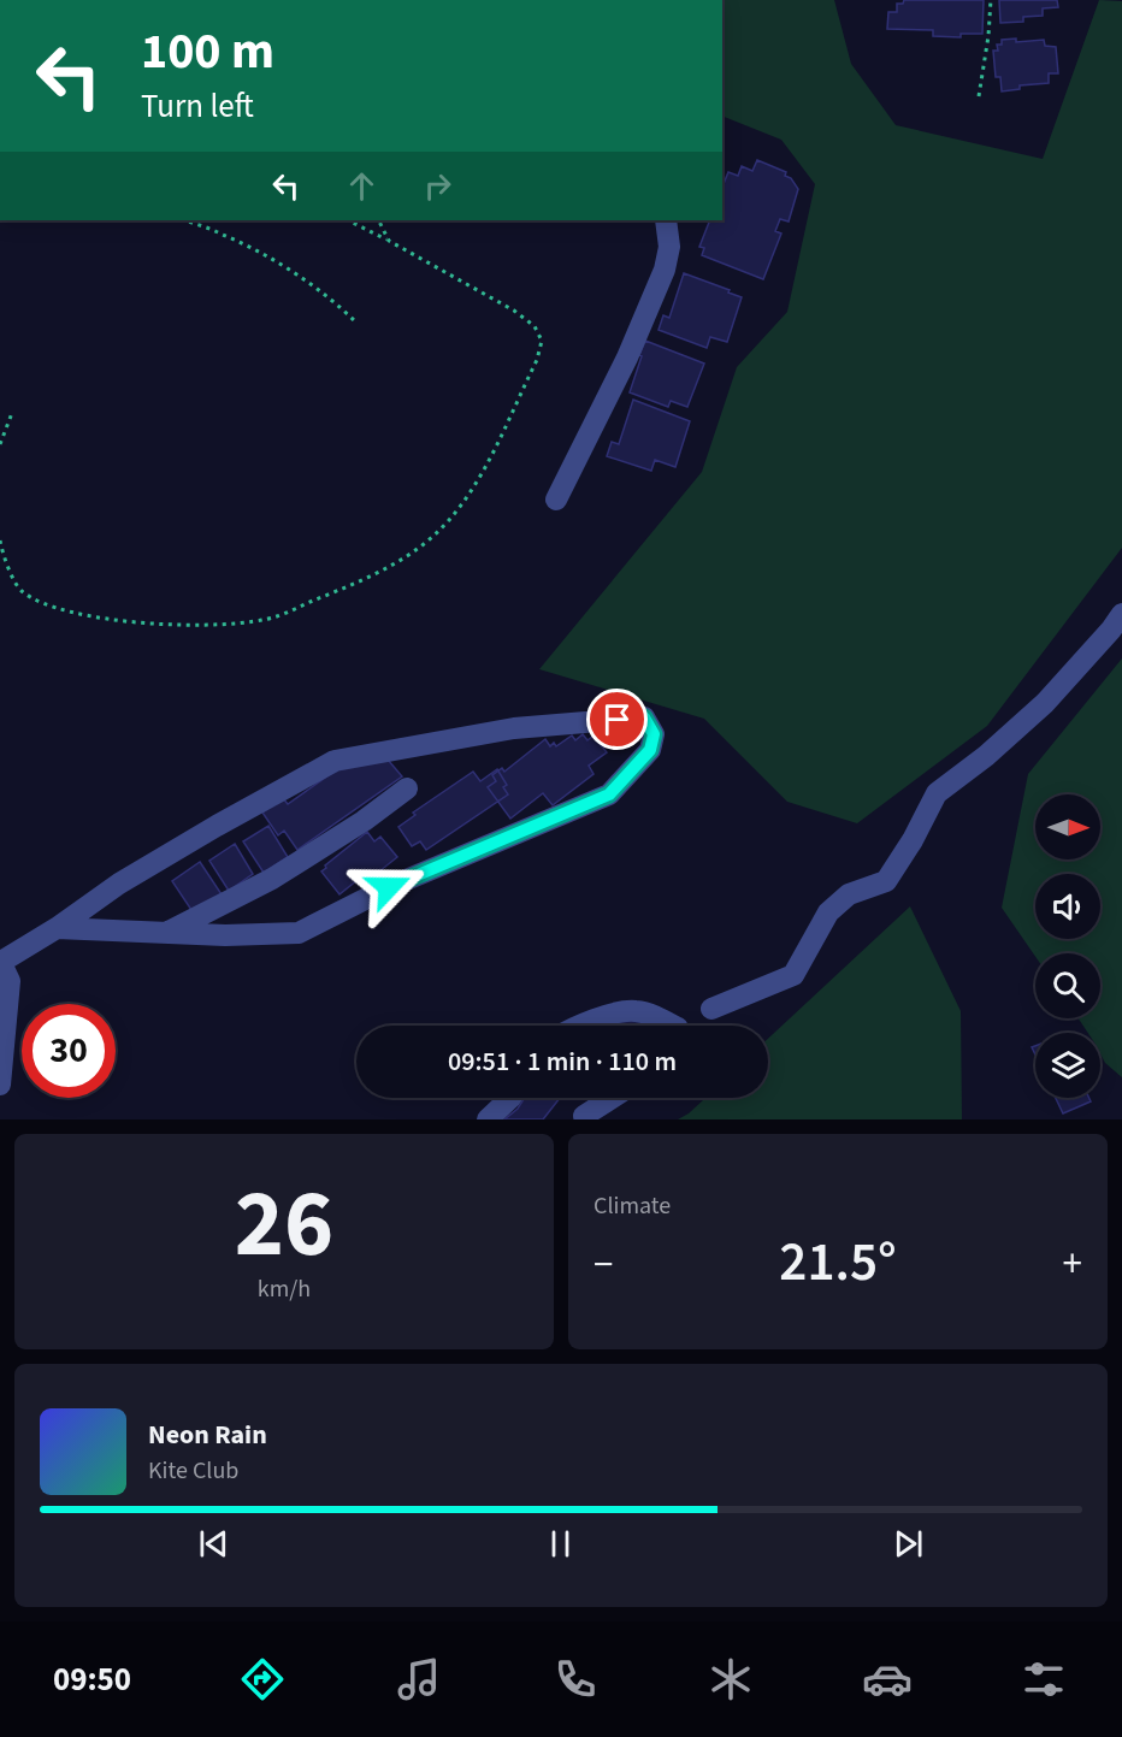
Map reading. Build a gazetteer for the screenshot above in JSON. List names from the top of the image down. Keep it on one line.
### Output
{"north":"right","page":{"turn":["100 m","Turn left"],"limit":"30","trip":"09:51 · 1 min · 110 m","tile":[["26","km/h"],"Climate"],"heat":["−","21.5°","+"],"song":["Neon Rain","Kite Club"],"tabs":"09:50"}}
